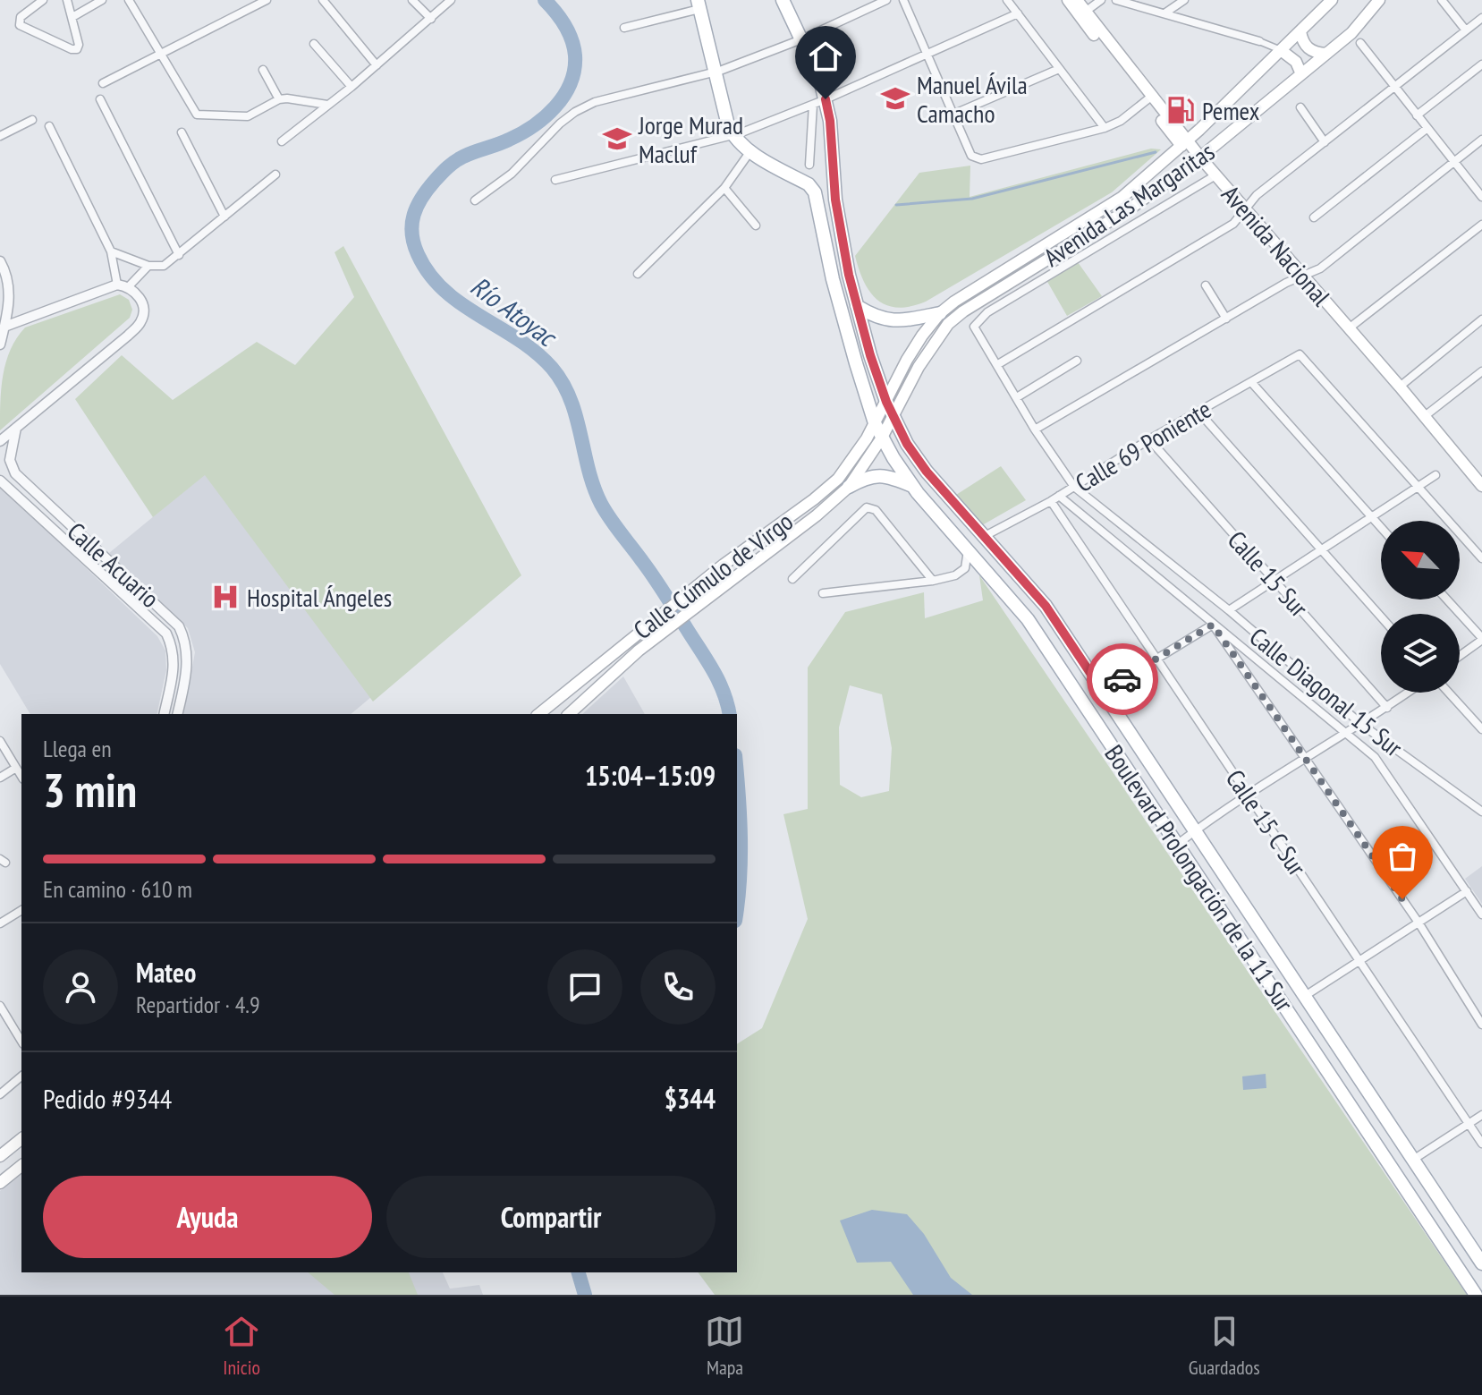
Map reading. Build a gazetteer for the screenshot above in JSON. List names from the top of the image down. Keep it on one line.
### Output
{"streets":{"main road":["Avenida Las Margaritas","Avenida Nacional","Calle Cúmulo de Virgo","Boulevard Prolongación de la 11 Sur"],"street":["Calle 69 Poniente","Calle Acuario","Calle 15 Sur","Calle Diagonal 15 Sur","Calle 15 C Sur"]},"crossings":[["Avenida Las Margaritas","Avenida Nacional"],["Avenida Las Margaritas","Calle Cúmulo de Virgo"],["Avenida Las Margaritas","Boulevard Prolongación de la 11 Sur"],["Avenida Nacional","Calle Diagonal 15 Sur"],["Calle 69 Poniente","Calle 15 Sur"],["Calle 69 Poniente","Calle Diagonal 15 Sur"],["Calle 69 Poniente","Calle 15 C Sur"],["Calle 69 Poniente","Boulevard Prolongación de la 11 Sur"],["Calle Cúmulo de Virgo","Boulevard Prolongación de la 11 Sur"]],"water":["Río Atoyac"],"places":{"school or university":["Manuel Ávila Camacho","Jorge Murad Macluf"],"fuel station":["Pemex"],"hospital":["Hospital Ángeles"]},"north":"top left","page":{"heading":["3 min","Llega en","15:04–15:09"],"panel":["Mateo","Repartidor · 4.9","Pedido #9344","$344"],"bar":"En camino · 610 m","buttons":["Ayuda","Compartir"],"tabs":["Inicio","Mapa","Guardados"]}}
